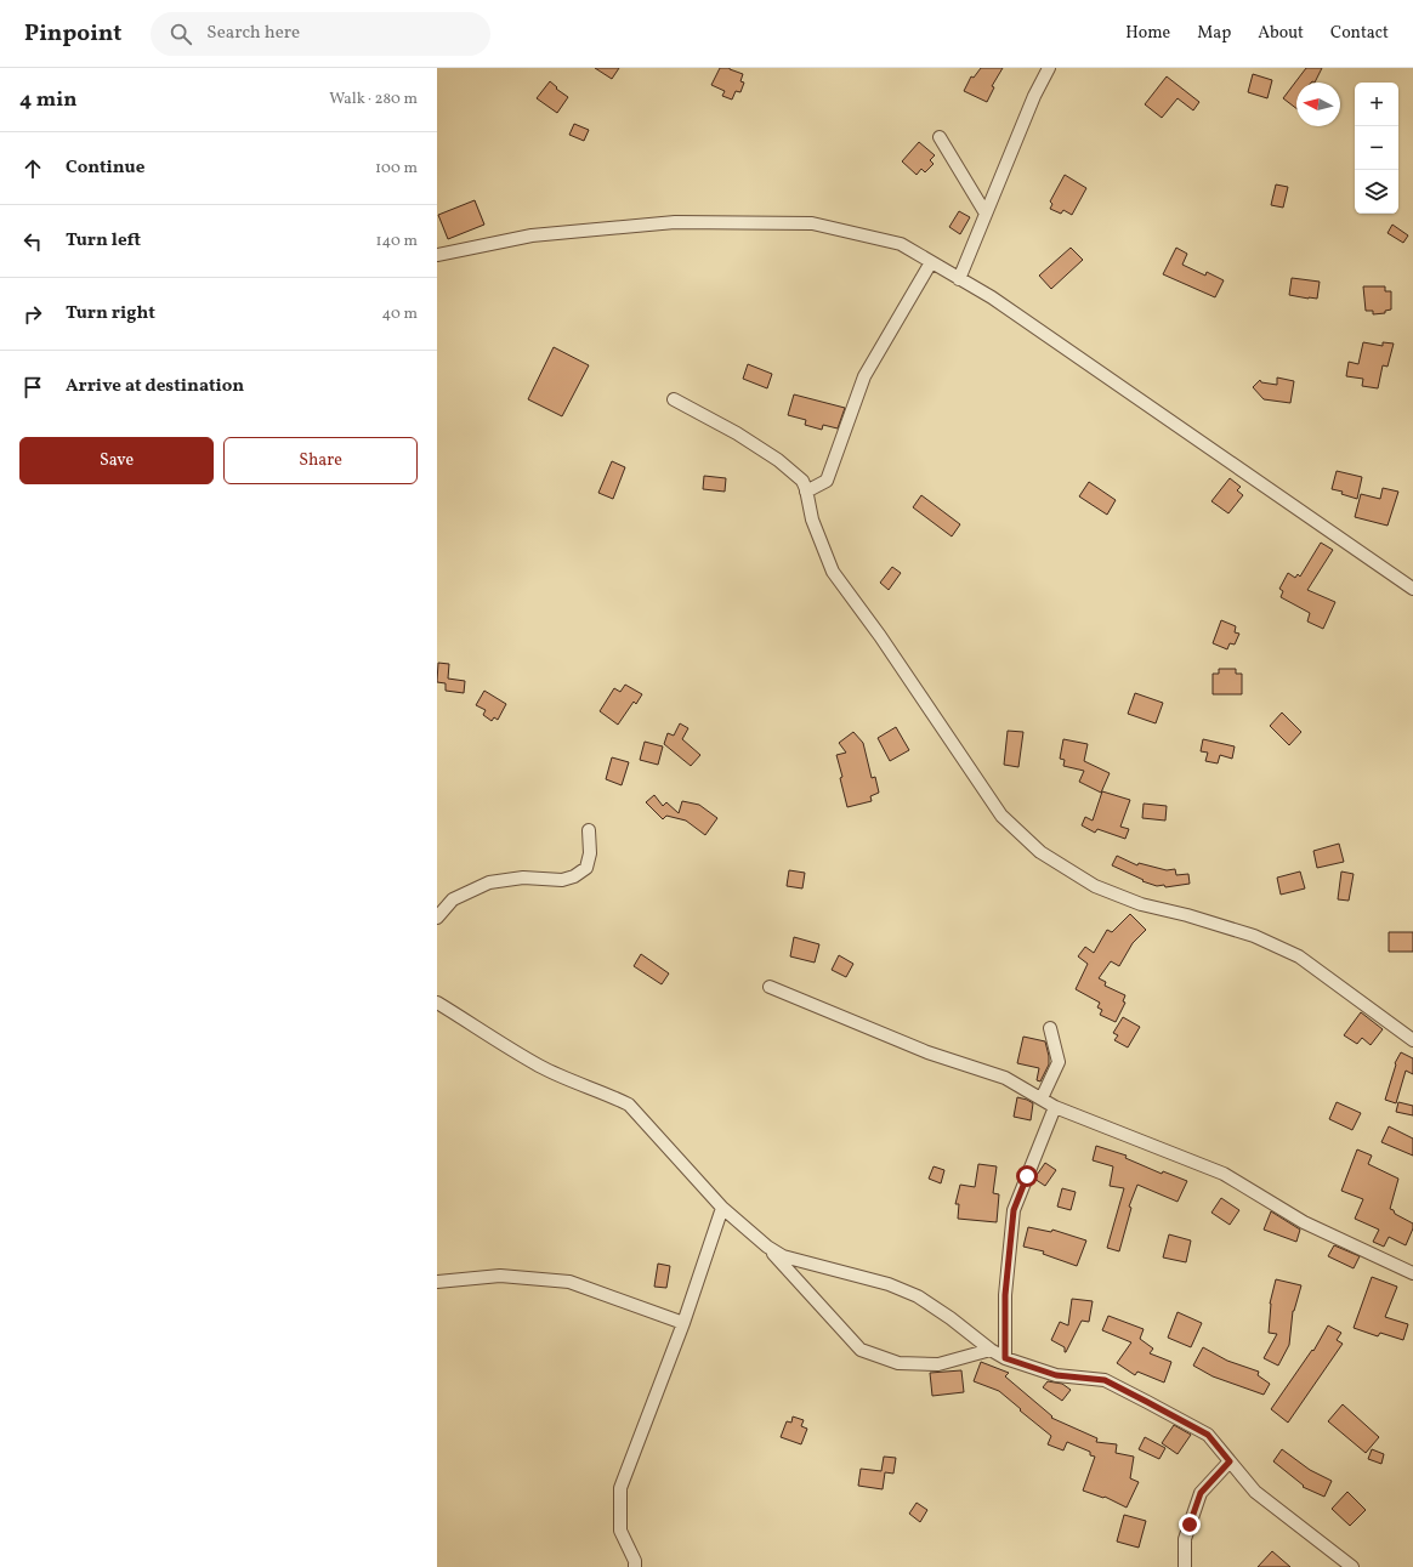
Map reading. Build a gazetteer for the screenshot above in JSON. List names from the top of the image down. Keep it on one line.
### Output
{"north":"left","page":{"header":"Pinpoint","search":"Search here","nav":["Home","Map","About","Contact"],"heading":["4 min","Walk · 280 m"],"map_buttons":["+","−"],"list":[["Continue","100 m"],["Turn left","140 m"],["Turn right","40 m"],"Arrive at destination"],"buttons":["Save","Share"]}}
